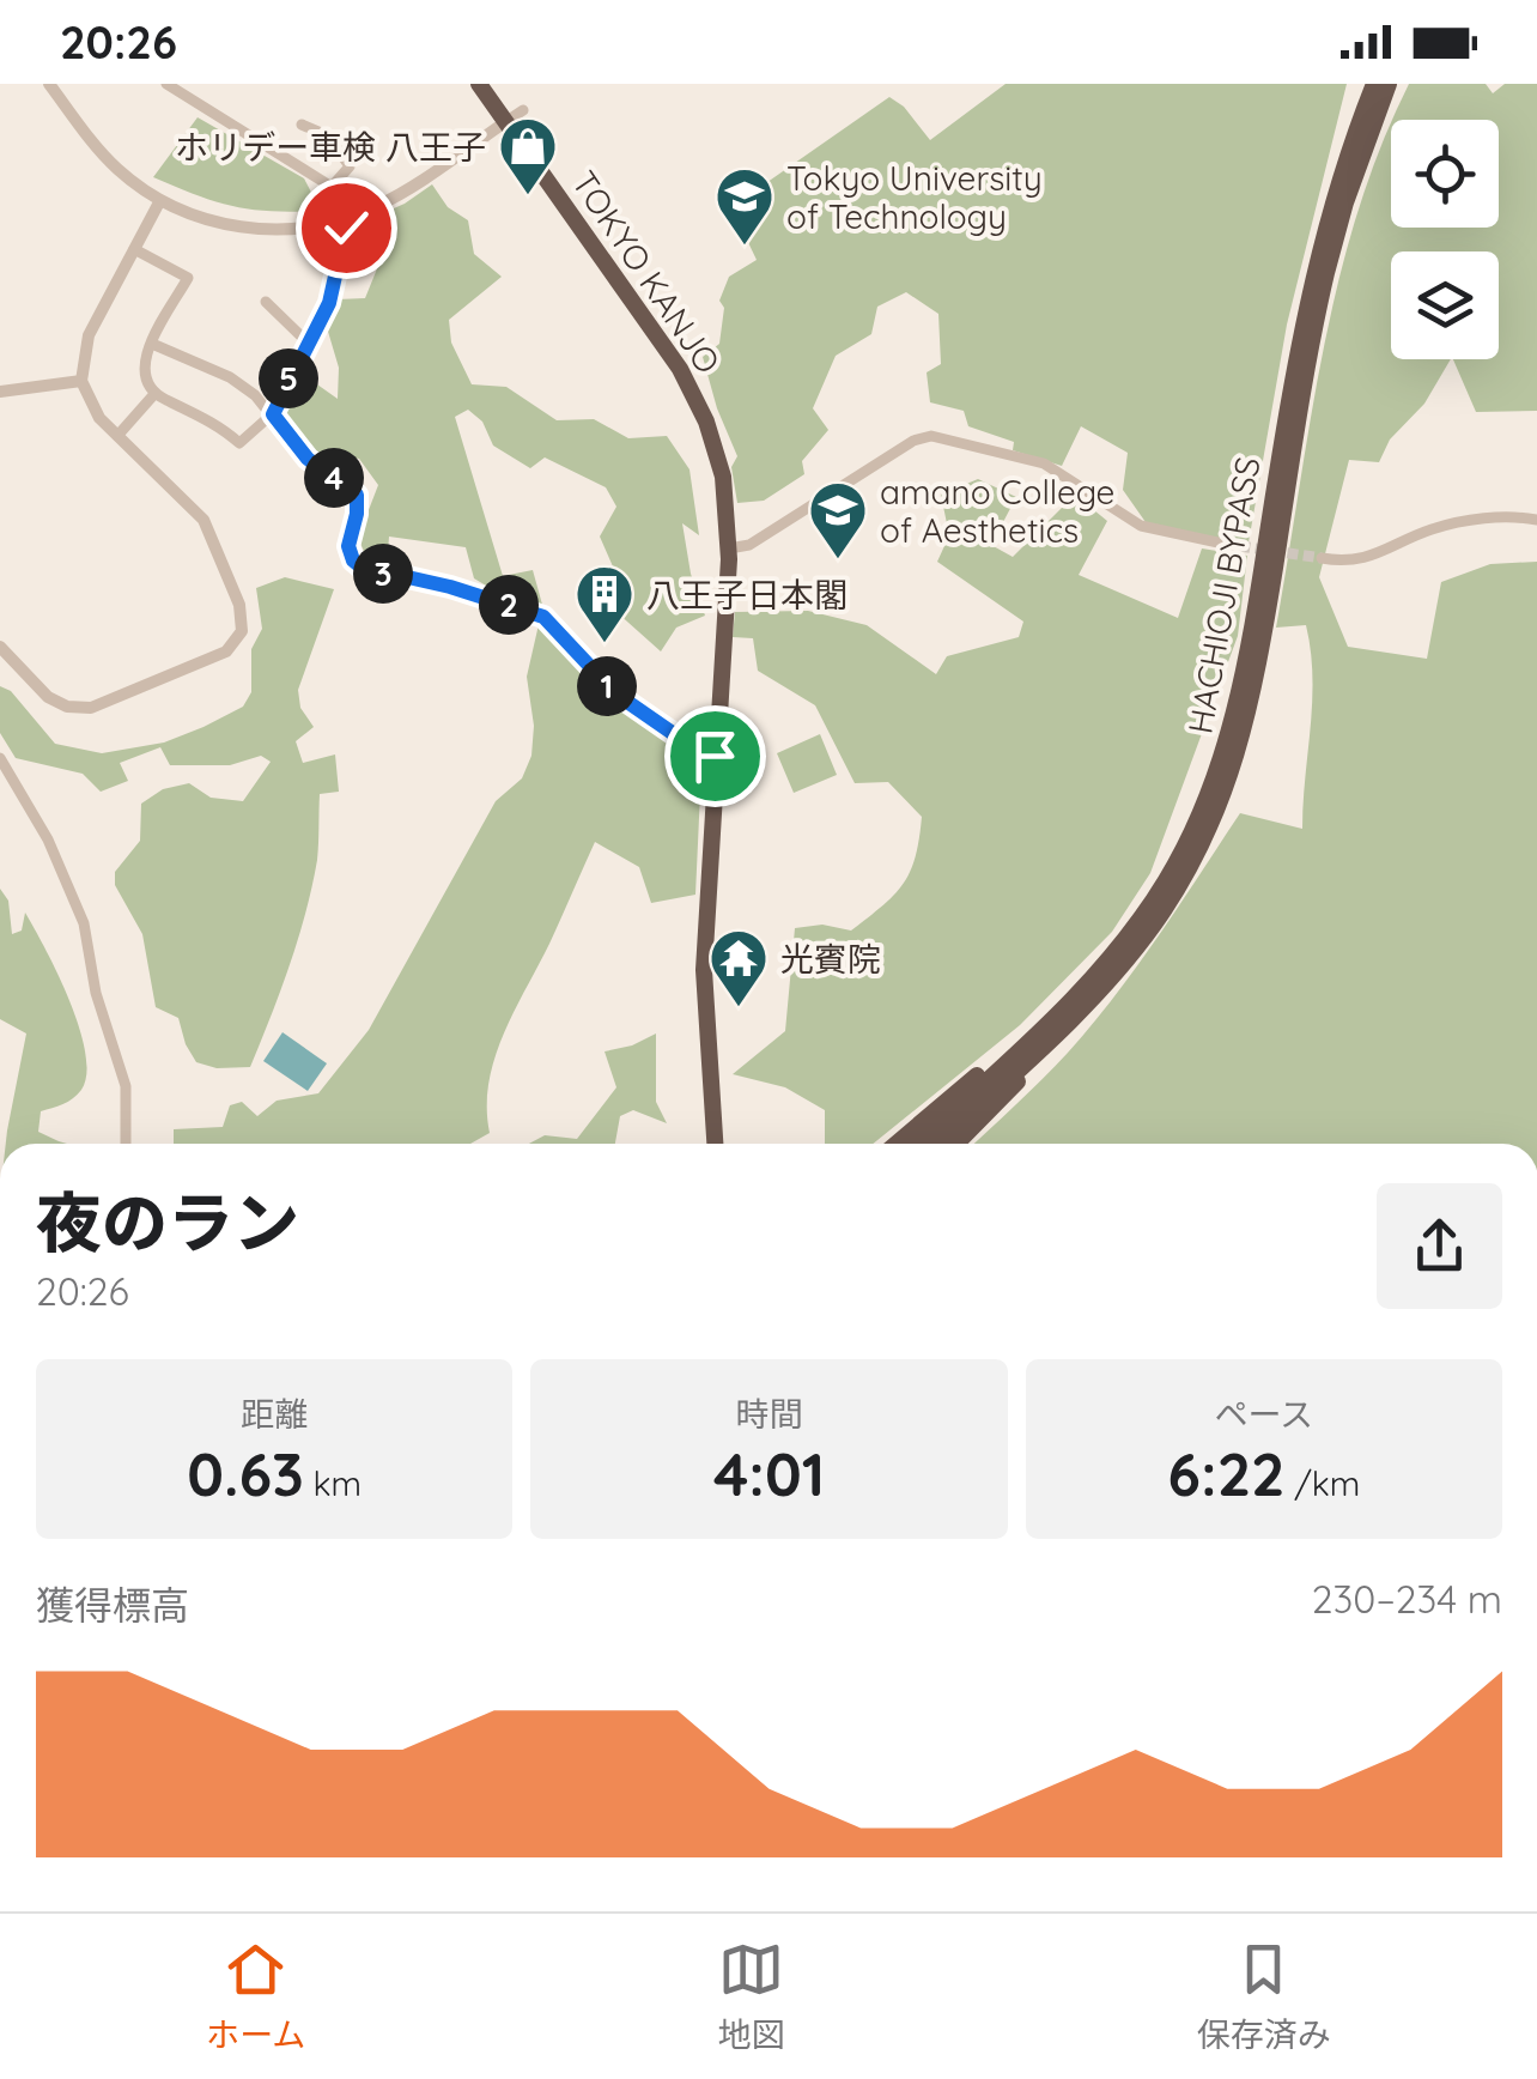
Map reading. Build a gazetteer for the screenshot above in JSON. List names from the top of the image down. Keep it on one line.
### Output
{"streets":{"highway":["TOKYO KANJO","HACHIOJI BYPASS"]},"places":{"shop":["ホリデー車検 八王子"],"school or university":["Tokyo University of Technology","amano College of Aesthetics"],"building":["八王子日本閣"],"temple":["光賓院"]},"page":{"status":"20:26","pins":["5","4","3","2","1"],"heading":["夜のラン","20:26"],"stats":[["距離","0.63 km"],["時間","4:01"],["ペース","6:22 /km"]],"chart":["獲得標高","230–234 m"],"tabs":["ホーム","地図","保存済み"]}}
